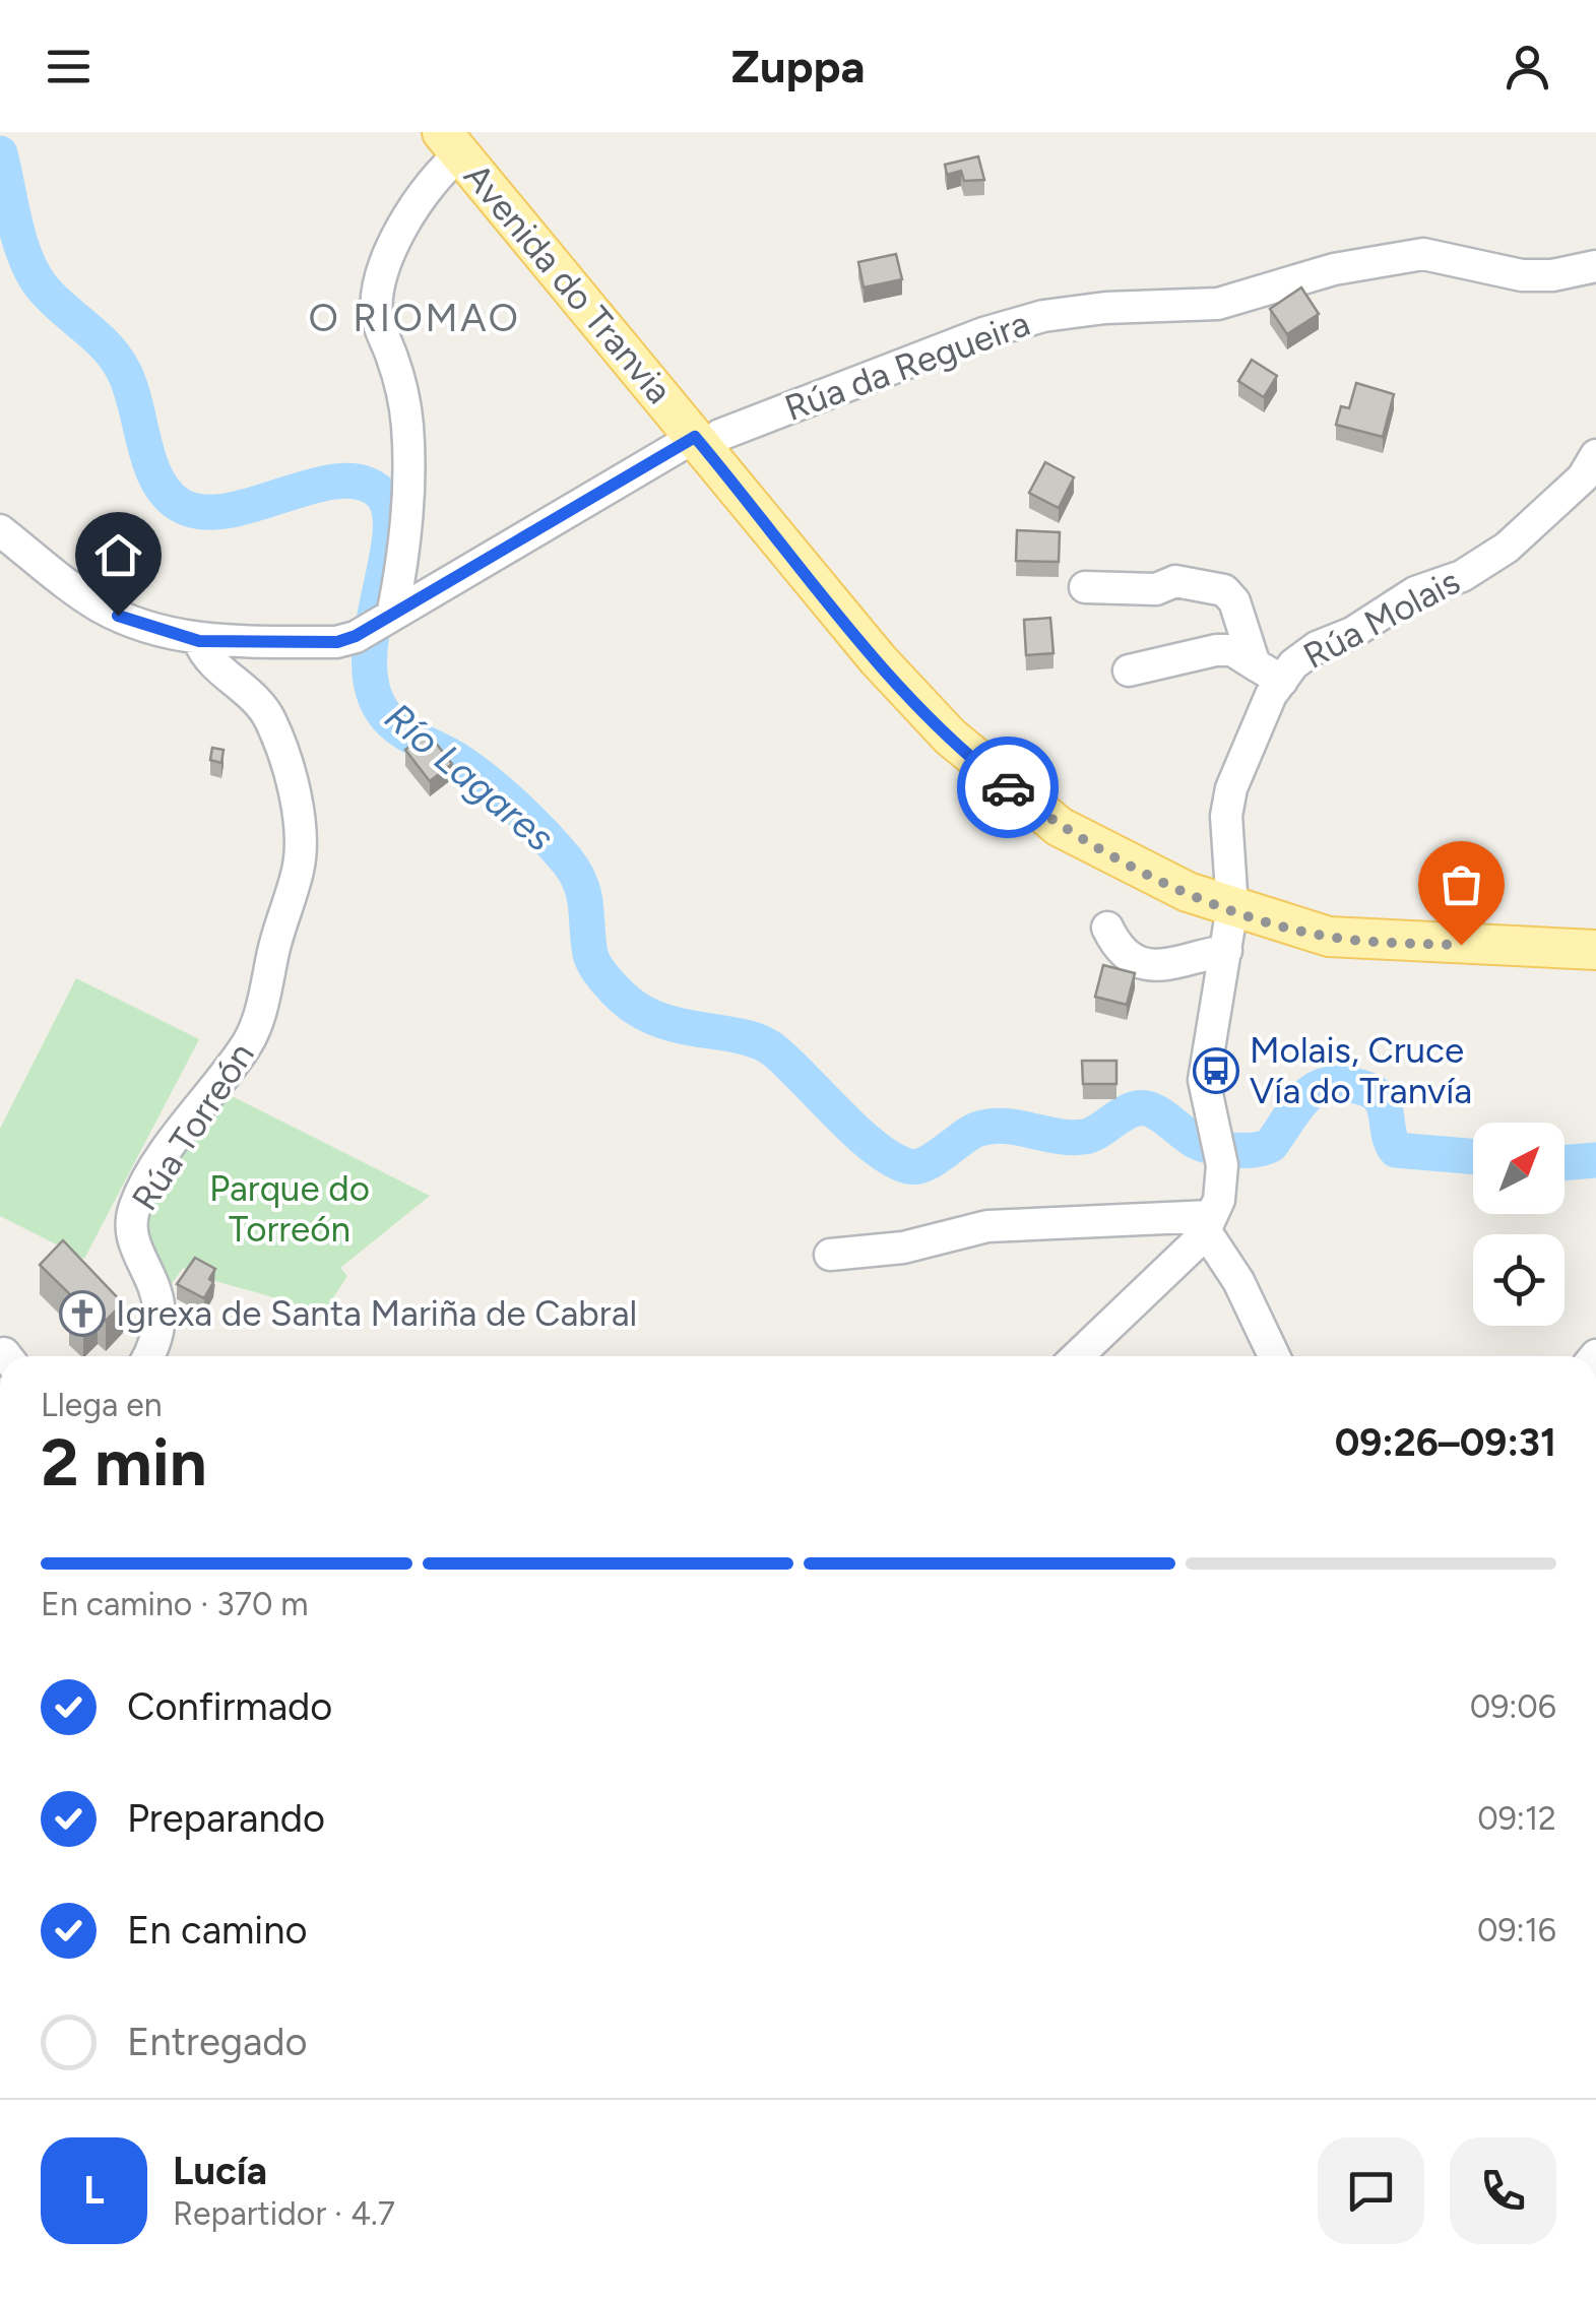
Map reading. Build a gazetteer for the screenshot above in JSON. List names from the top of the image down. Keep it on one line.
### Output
{"streets":{"main road":["Avenida do Tranvia"],"street":["Rúa da Regueira","Rúa Molais","Rúa Torreón"]},"crossings":[["Avenida do Tranvia","Rúa da Regueira"],["Avenida do Tranvia","Rúa Molais"]],"districts":["O RIOMAO"],"water":["Río Lagares"],"parks":["Parque do Torreón"],"places":{"bus stop":["Molais, Cruce Vía do Tranvía"],"church":["Igrexa de Santa Mariña de Cabral"]},"north":"top right","page":{"header":"Zuppa","heading":["2 min","Llega en","09:26–09:31"],"panel":["Lucía","Repartidor · 4.7"],"bar":"En camino · 370 m","list":[["Confirmado","09:06"],["Preparando","09:12"],["En camino","09:16"],"Entregado"],"round":"L"}}
